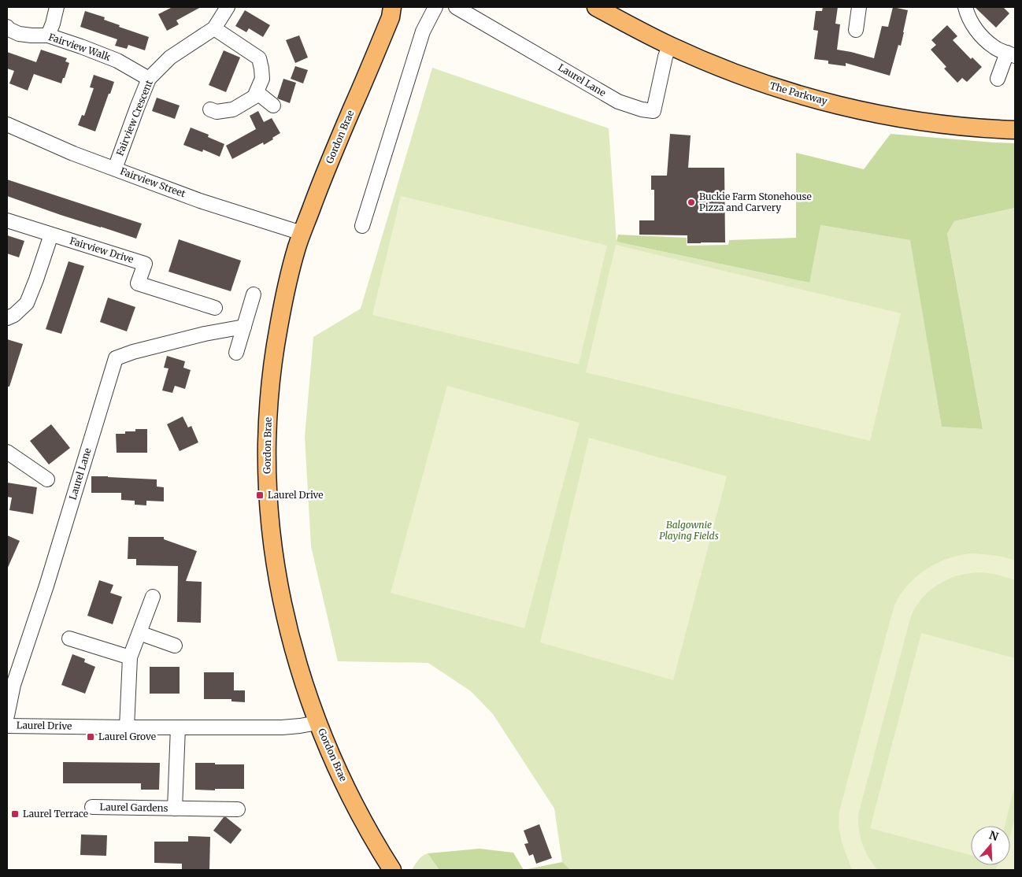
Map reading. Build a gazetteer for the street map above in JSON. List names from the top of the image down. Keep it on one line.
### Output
{"streets":{"main road":["The Parkway","Gordon Brae"],"street":["Fairview Walk","Laurel Lane","Fairview Crescent","Fairview Street","Fairview Drive","Laurel Drive","Laurel Gardens"]},"crossings":[["Fairview Walk","Fairview Crescent"],["Laurel Lane","The Parkway"],["Fairview Crescent","Fairview Street"],["Gordon Brae","Fairview Street"],["Gordon Brae","Laurel Drive"],["Laurel Drive","Laurel Gardens"]],"parks":["Balgownie Playing Fields"],"places":{"other":["Buckie Farm Stonehouse Pizza and Carvery"],"transit":["Laurel Drive","Laurel Grove","Laurel Terrace"]},"north":"top"}
